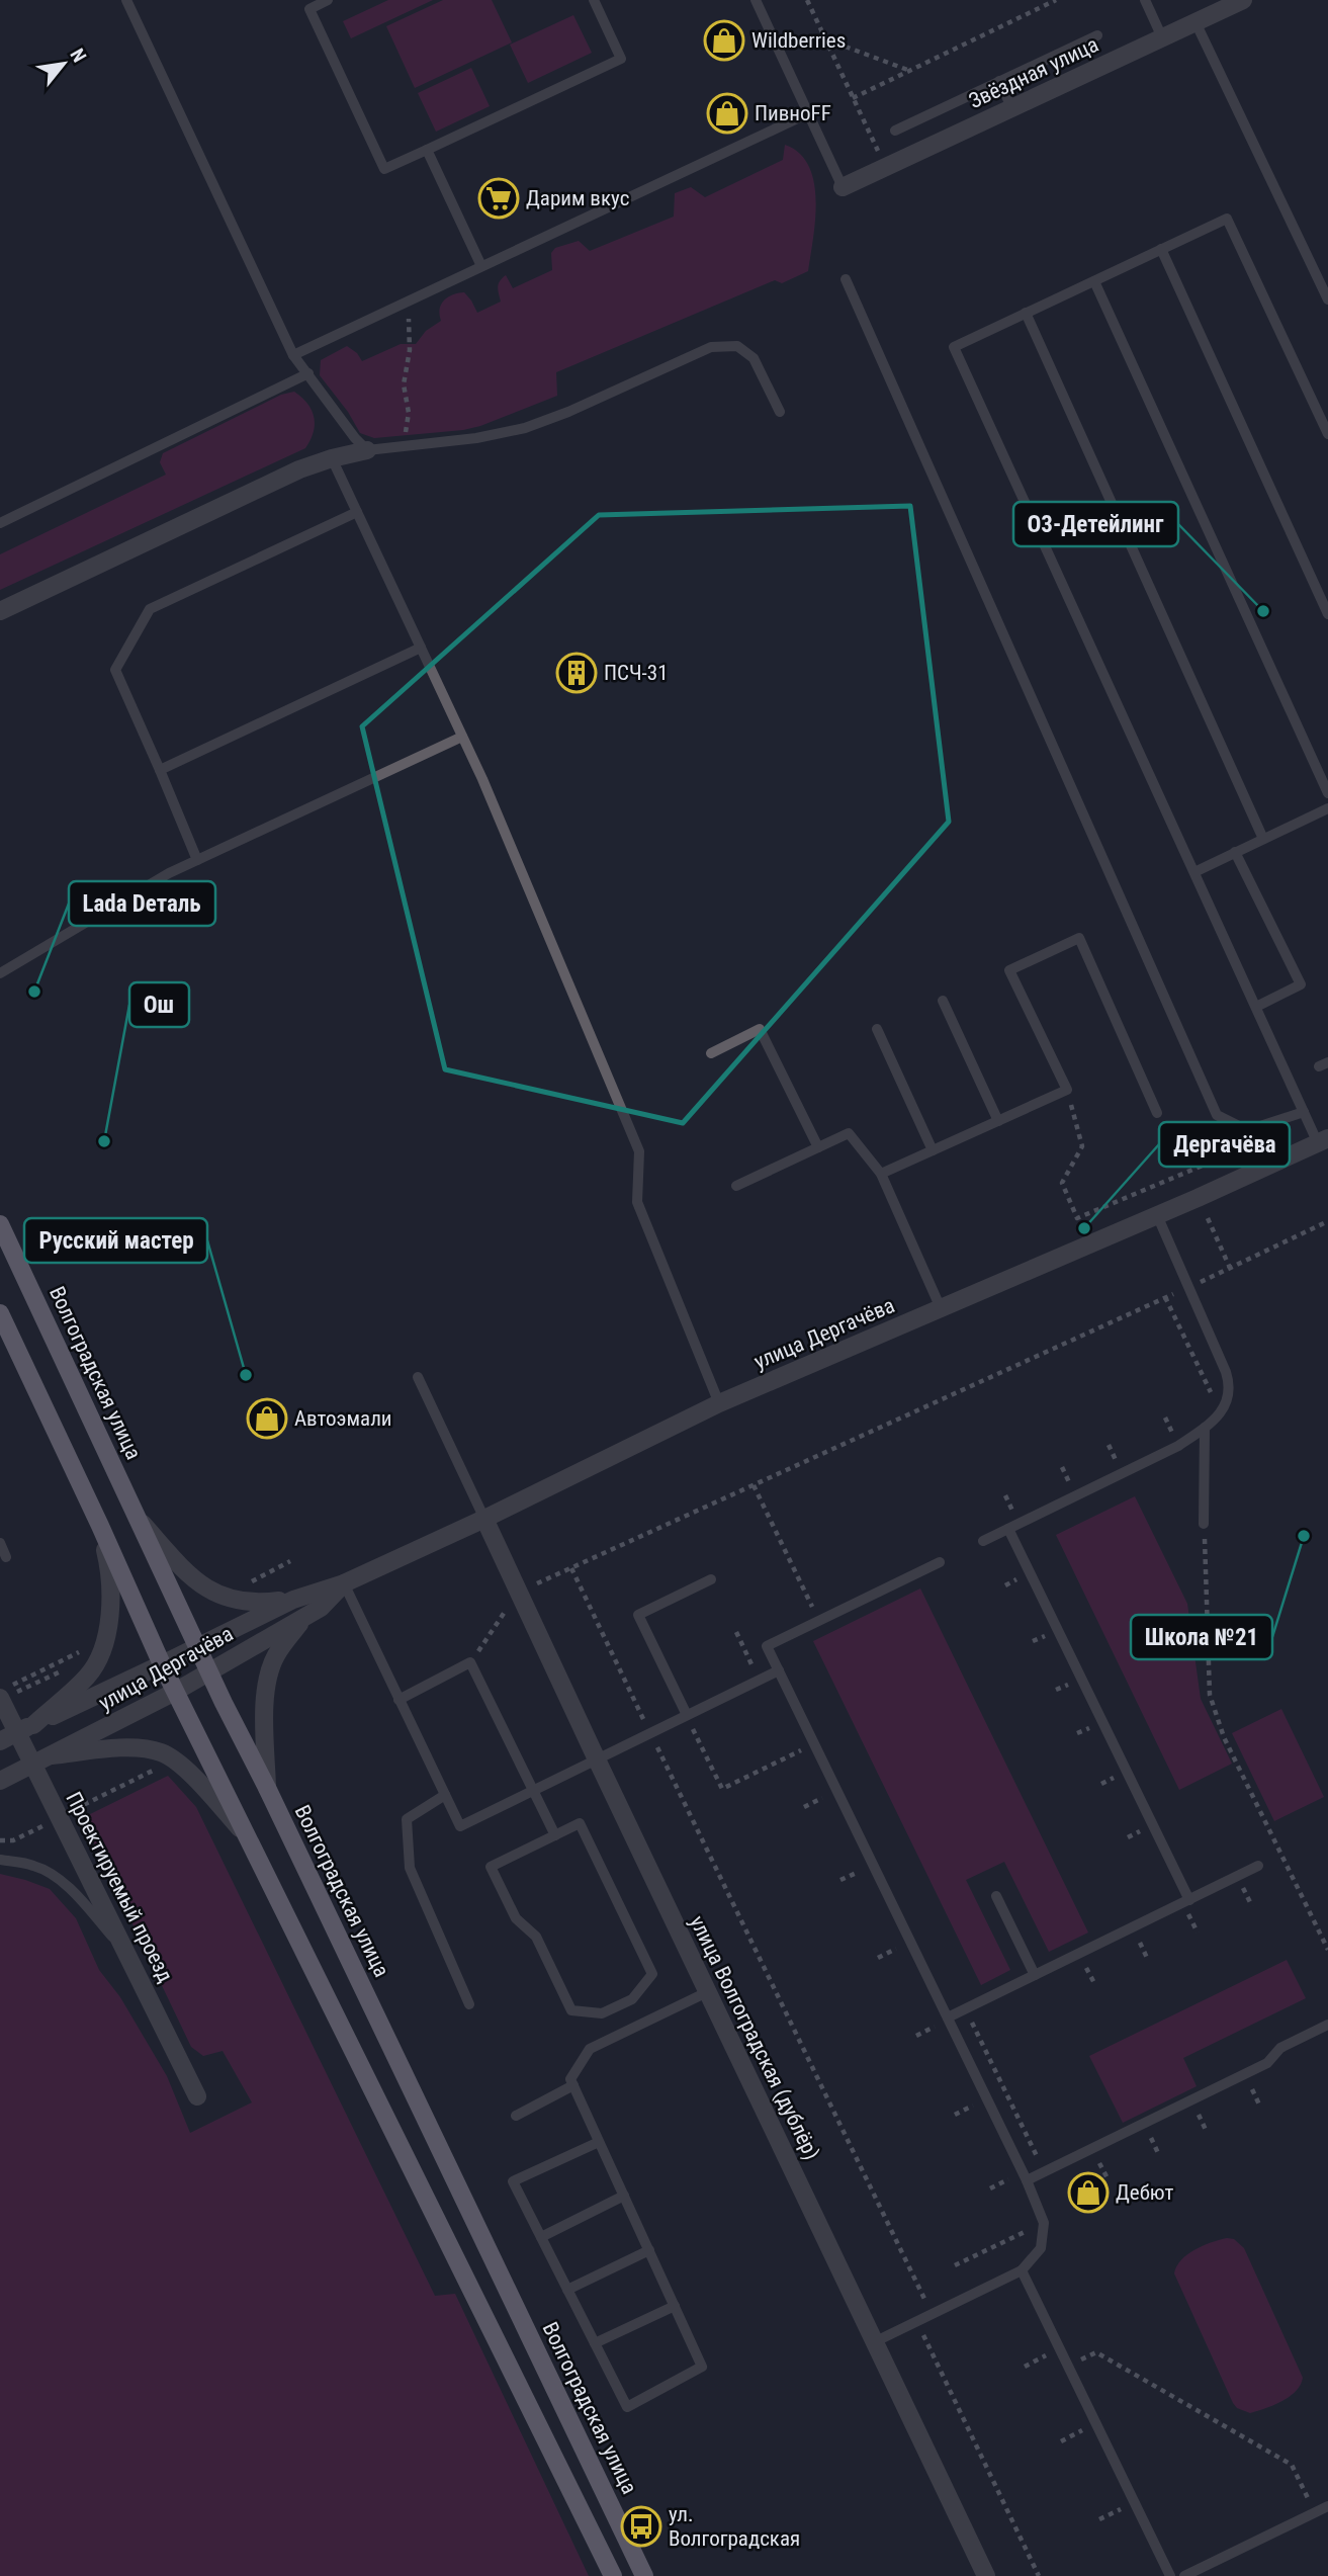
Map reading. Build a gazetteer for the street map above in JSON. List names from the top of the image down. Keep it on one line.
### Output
{"streets":{"main road":["Волгоградская улица"],"street":["Звёздная улица","улица Дергачёва","Проектируемый проезд","улица Волгоградская (дублёр)"]},"crossings":[["улица Дергачёва","Волгоградская улица"],["улица Дергачёва","Проектируемый проезд"],["улица Дергачёва","улица Волгоградская (дублёр)"]],"places":{"shop":["Wildberries","ПивноFF","Автоэмали","Дебют"],"supermarket":["Дарим вкус"],"other":["О3-Детейлинг","Lada Dеталь","Ош","Дергачёва","Русский мастер","Школа №21"],"building":["ПСЧ-31"],"bus stop":["ул. Волгоградская"]},"north":"top right"}
